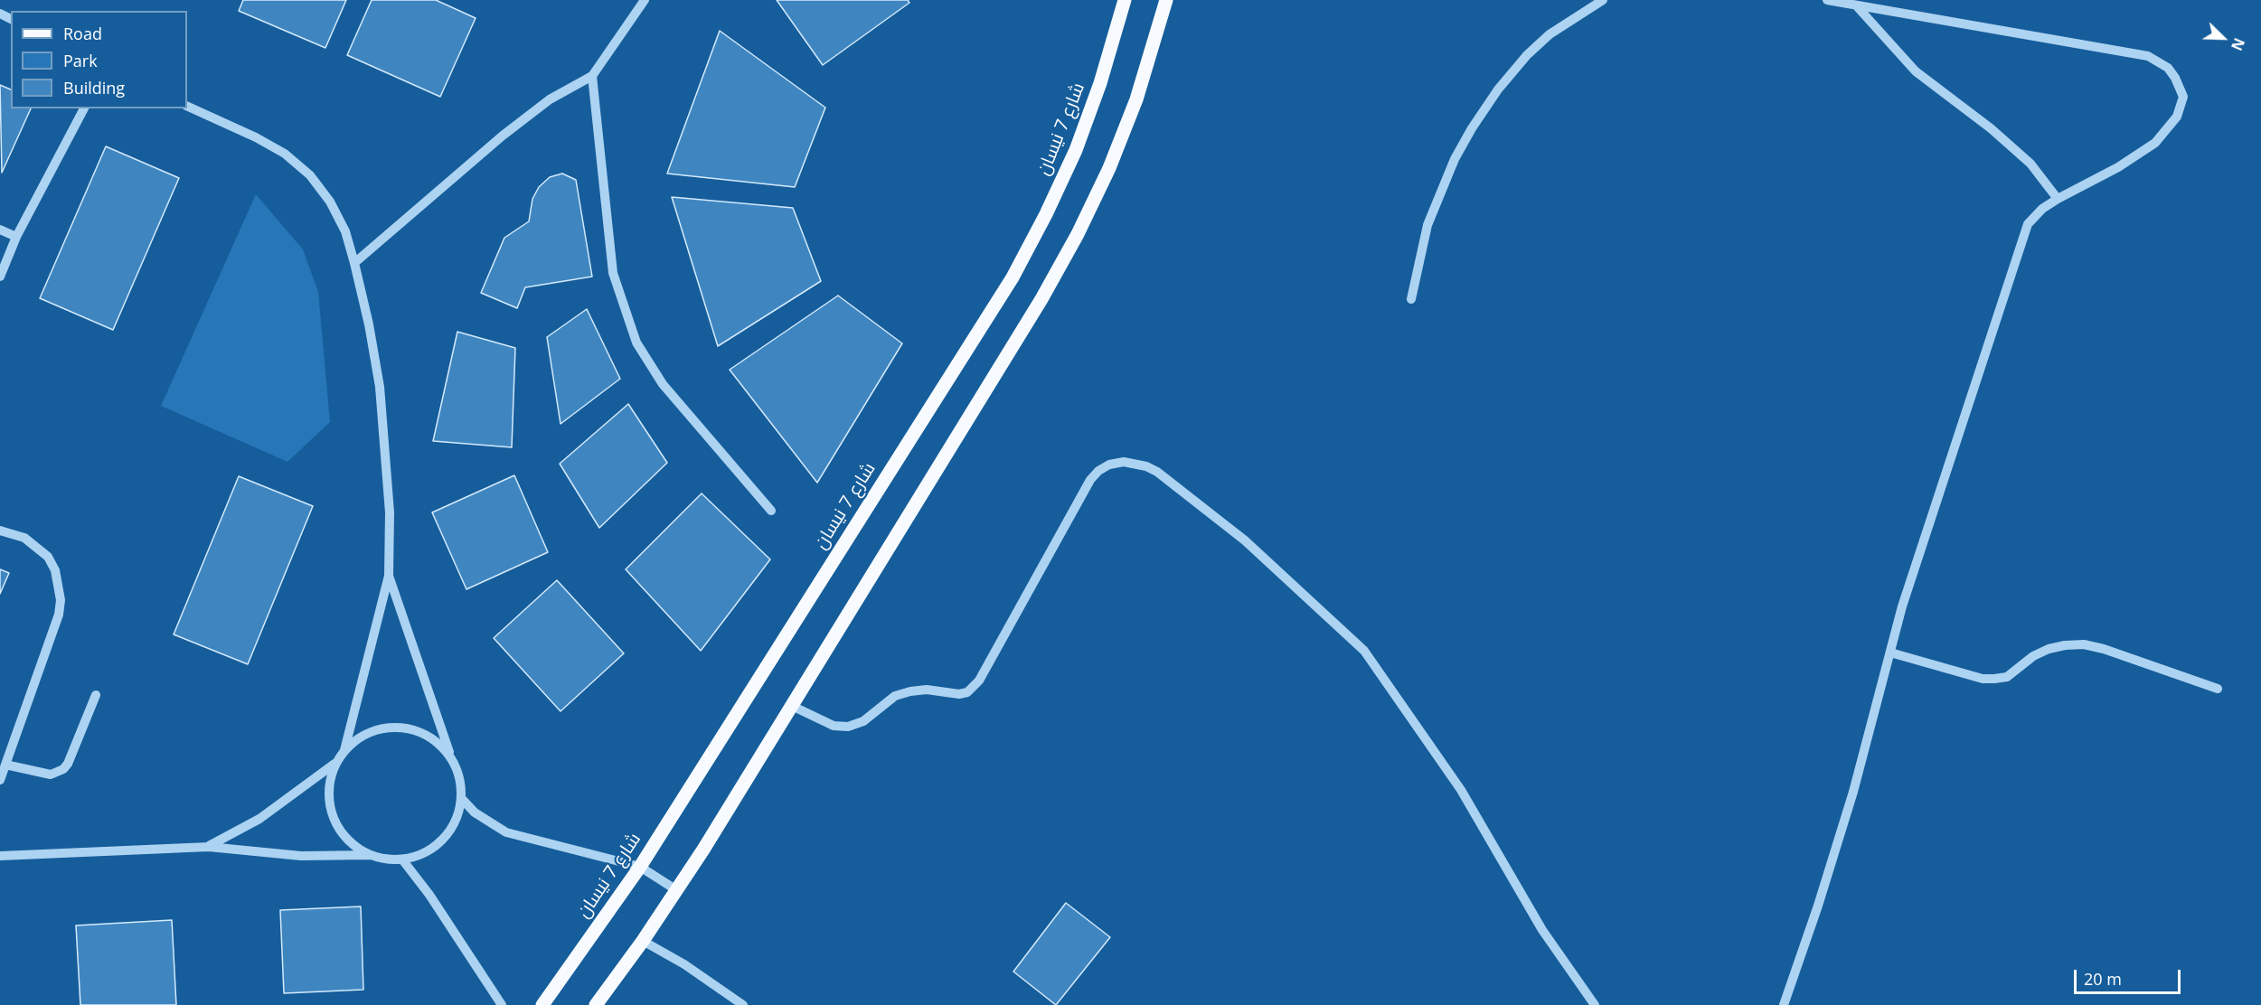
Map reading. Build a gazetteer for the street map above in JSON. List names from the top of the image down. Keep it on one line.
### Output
{"streets":{"main road":["شارع 7 نيسان"]},"legend":["Road","Park","Building"],"scale_bar":"20 m","north":"bottom right"}
